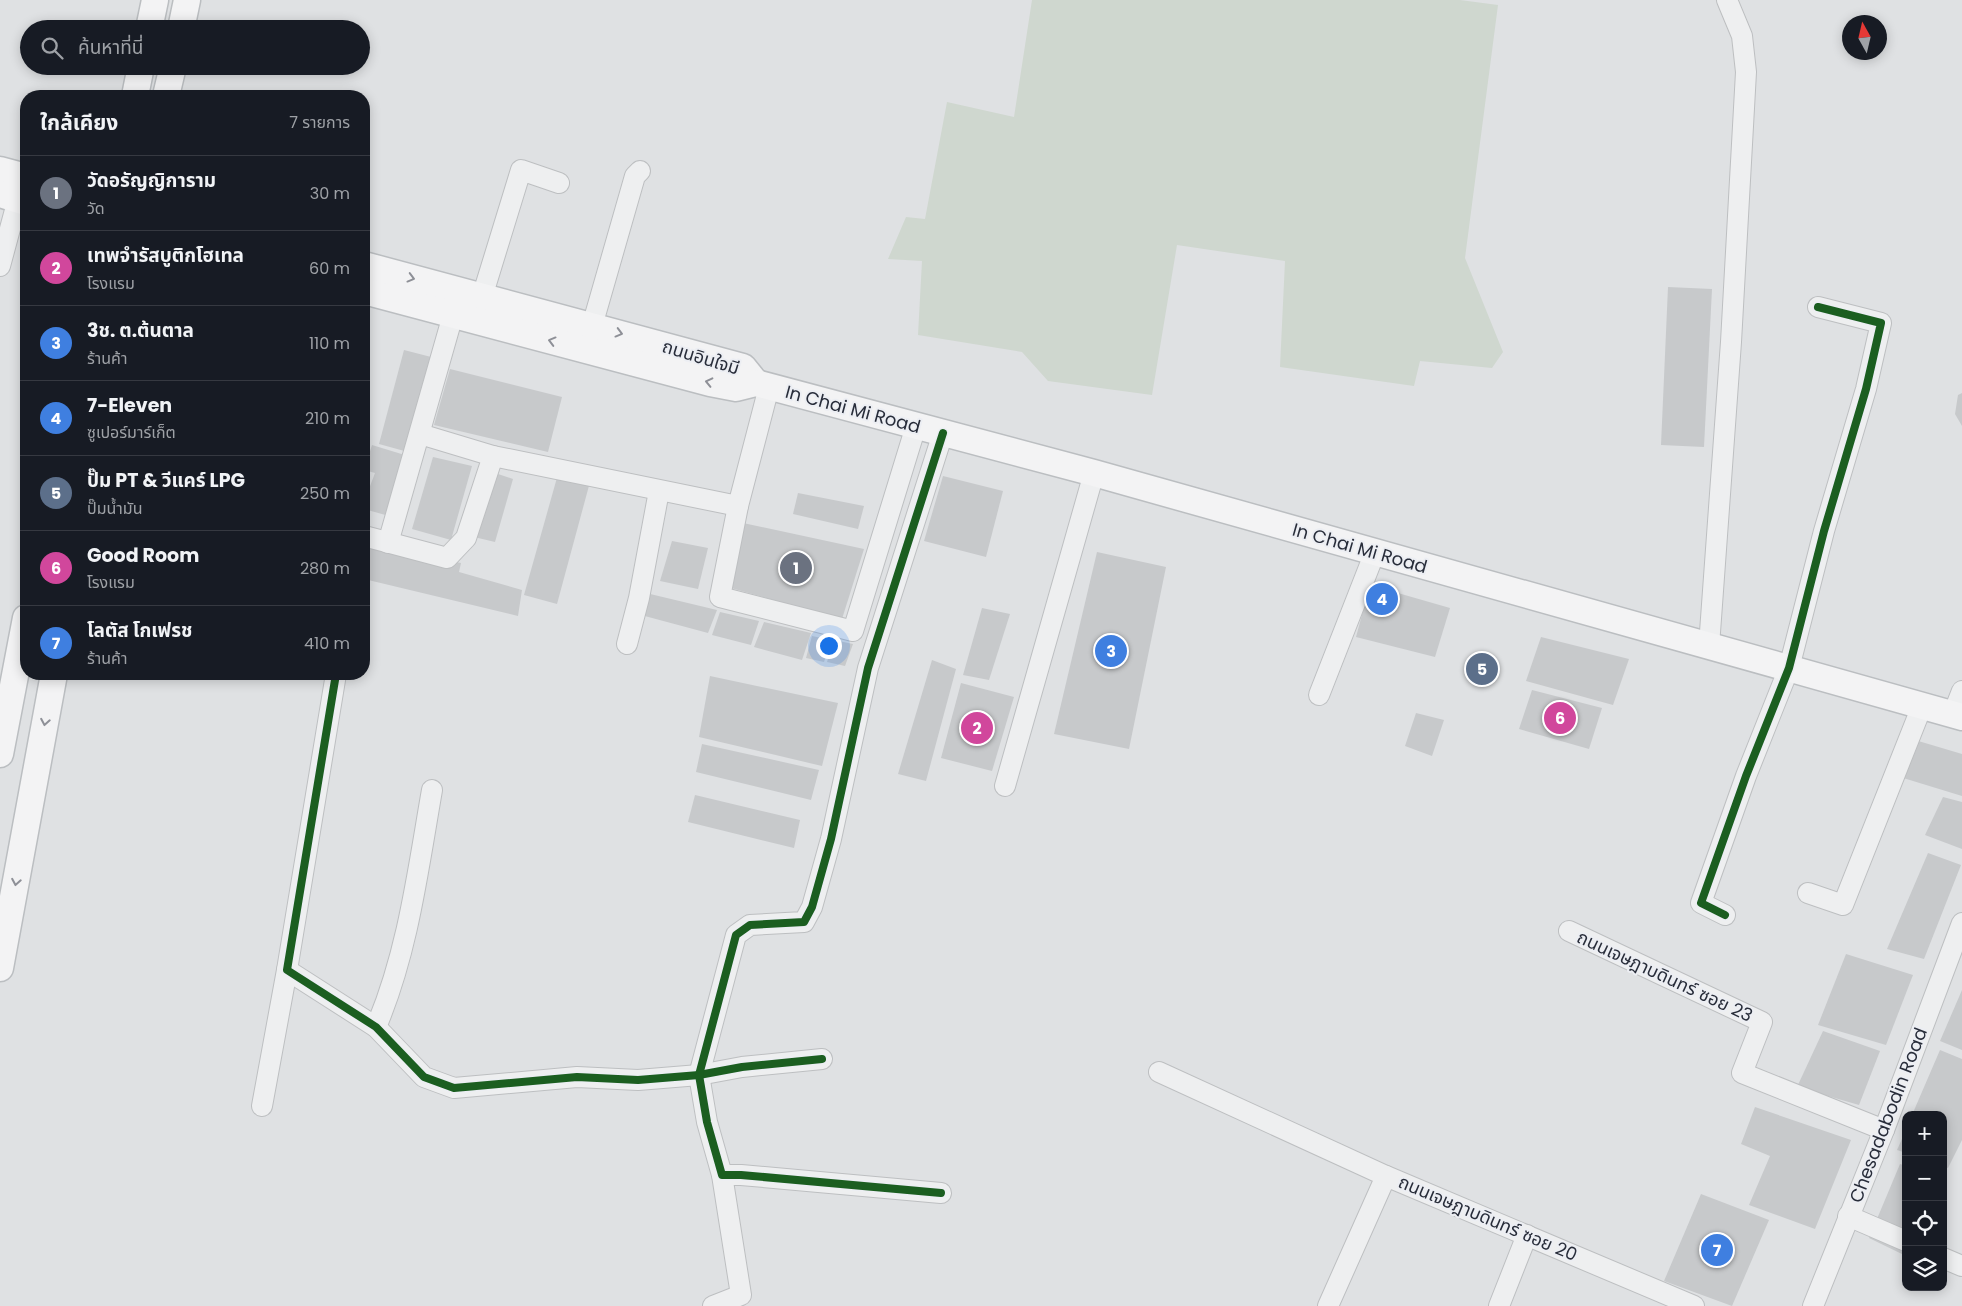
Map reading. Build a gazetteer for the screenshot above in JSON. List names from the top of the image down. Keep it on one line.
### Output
{"streets":{"main road":["ถนนอินใจมี","In Chai Mi Road"],"street":["ถนนเจษฎาบดินทร์ ซอย 23","Chesadabodin Road","ถนนเจษฎาบดินทร์ ซอย 20"]},"crossings":[["ถนนอินใจมี","In Chai Mi Road"],["ถนนเจษฎาบดินทร์ ซอย 23","Chesadabodin Road"]],"north":"top","page":{"search":"ค้นหาที่นี่","heading":["ใกล้เคียง","7 รายการ"],"list":[{"mark":"1","name":"วัดอรัญญิการาม","note":"วัด","value":"30 m"},{"mark":"2","name":"เทพจำรัสบูติกโฮเทล","note":"โรงแรม","value":"60 m"},{"mark":"3","name":"3ช. ต.ต้นตาล","note":"ร้านค้า","value":"110 m"},{"mark":"4","name":"7-Eleven","note":"ซูเปอร์มาร์เก็ต","value":"210 m"},{"mark":"5","name":"ปั๊ม PT & วีแคร์ LPG","note":"ปั๊มน้ำมัน","value":"250 m"},{"mark":"6","name":"Good Room","note":"โรงแรม","value":"280 m"},{"mark":"7","name":"โลตัส โกเฟรช","note":"ร้านค้า","value":"410 m"}],"pins":["1","4","3","5","6","2","7"],"map_buttons":["+","−"]}}
